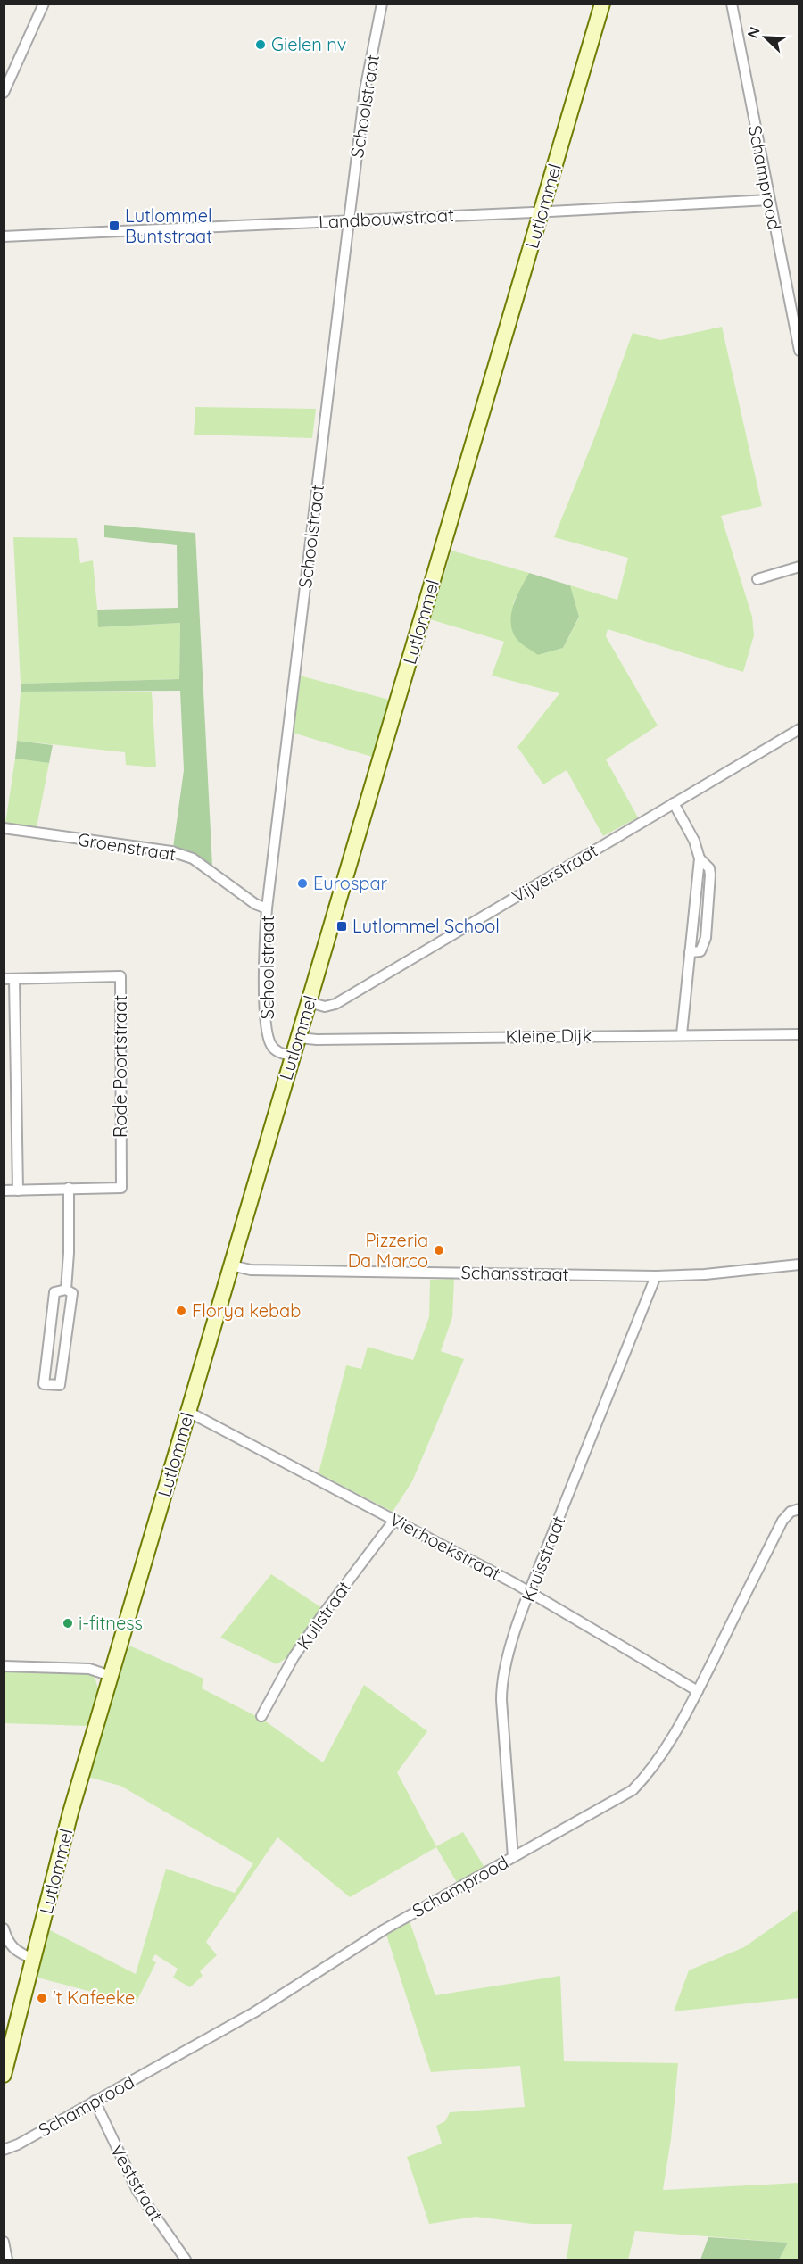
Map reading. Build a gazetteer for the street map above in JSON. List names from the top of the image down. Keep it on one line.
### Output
{"streets":{"main road":["Lutlommel"],"street":["Schoolstraat","Schamprood","Landbouwstraat","Groenstraat","Vijverstraat","Kleine Dijk","Rode Poortstraat","Schansstraat","Vierhoekstraat","Kruisstraat","Kuilstraat","Veststraat"]},"crossings":[["Schoolstraat","Lutlommel"],["Schoolstraat","Landbouwstraat"],["Schoolstraat","Groenstraat"],["Schamprood","Landbouwstraat"],["Schamprood","Vierhoekstraat"],["Schamprood","Kruisstraat"],["Schamprood","Veststraat"],["Lutlommel","Landbouwstraat"],["Lutlommel","Vijverstraat"],["Lutlommel","Kleine Dijk"],["Lutlommel","Schansstraat"],["Lutlommel","Vierhoekstraat"],["Schansstraat","Kruisstraat"],["Vierhoekstraat","Kruisstraat"],["Vierhoekstraat","Kuilstraat"]],"places":{"other":["Gielen nv","Eurospar","Pizzeria Da Marco","Florya kebab","i-fitness","'t Kafeeke"],"transit":["Lutlommel Buntstraat","Lutlommel School"]},"north":"top left"}
